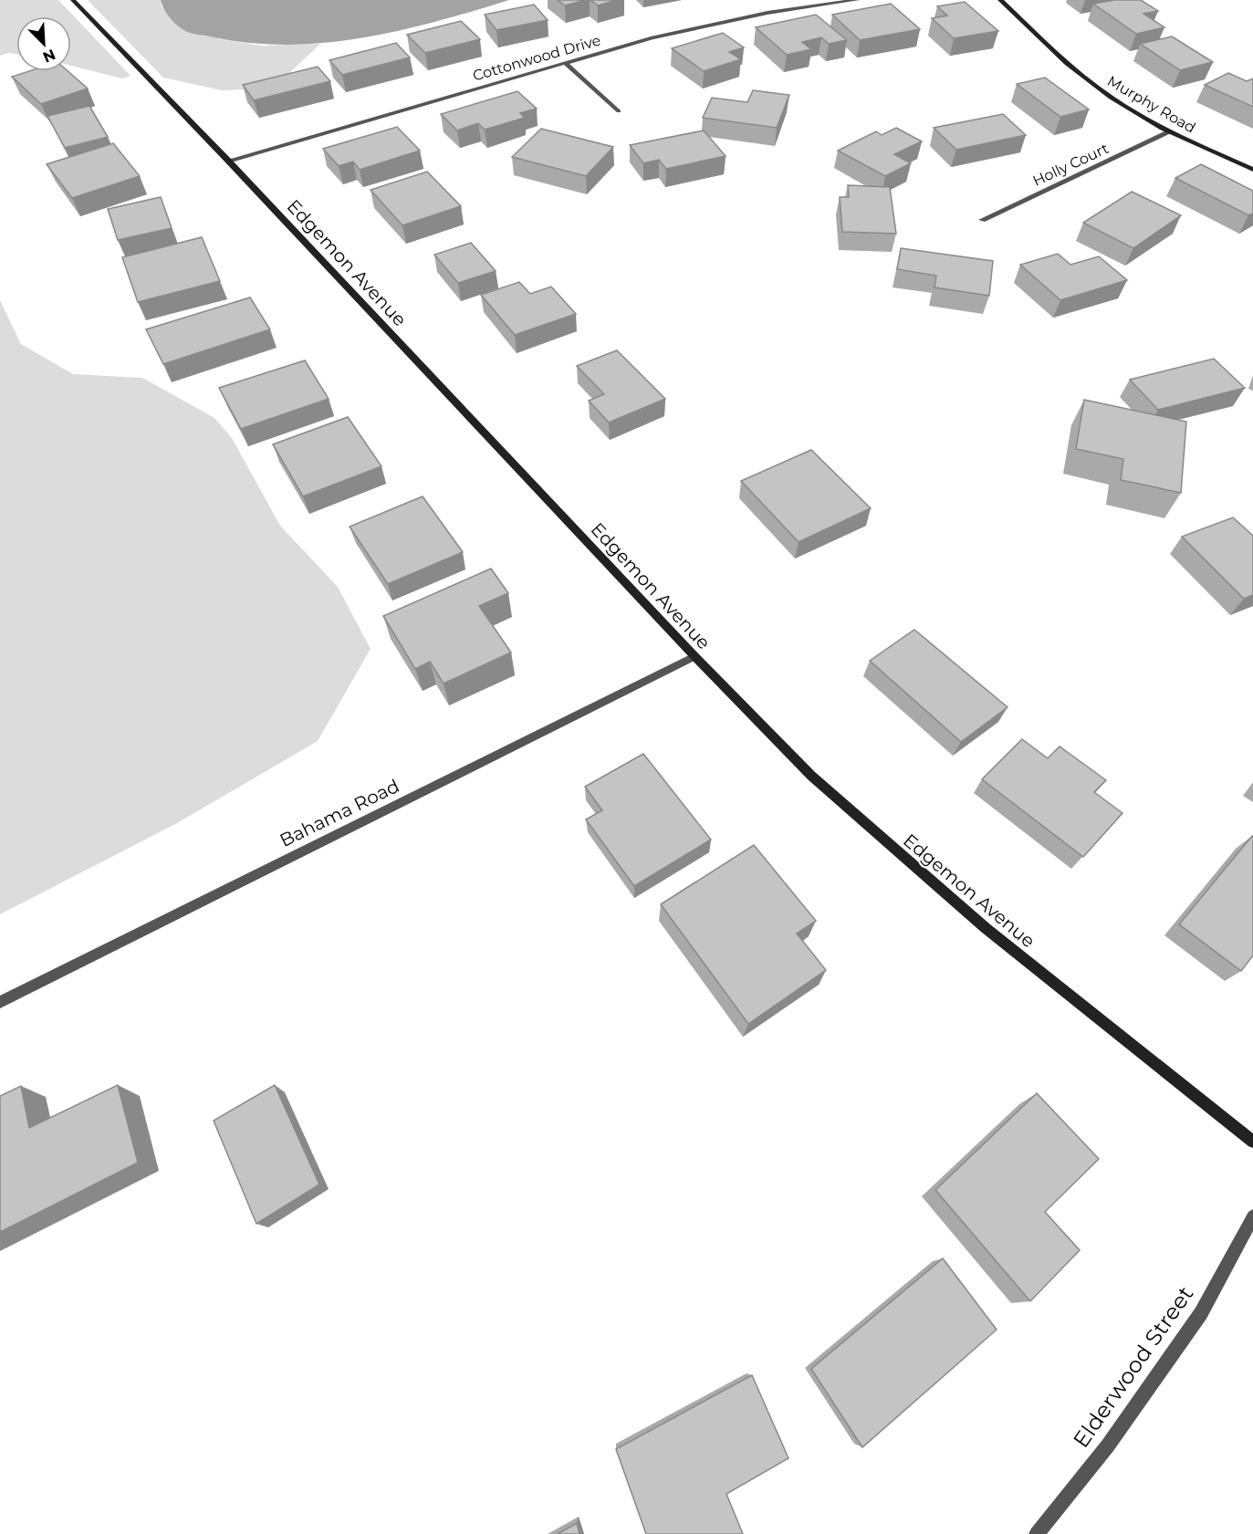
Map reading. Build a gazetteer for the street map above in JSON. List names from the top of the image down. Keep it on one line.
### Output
{"streets":{"street":["Cottonwood Drive","Murphy Road","Holly Court","Edgemon Avenue","Bahama Road","Elderwood Street"]},"crossings":[["Cottonwood Drive","Edgemon Avenue"],["Murphy Road","Holly Court"],["Edgemon Avenue","Bahama Road"]],"north":"bottom right"}
